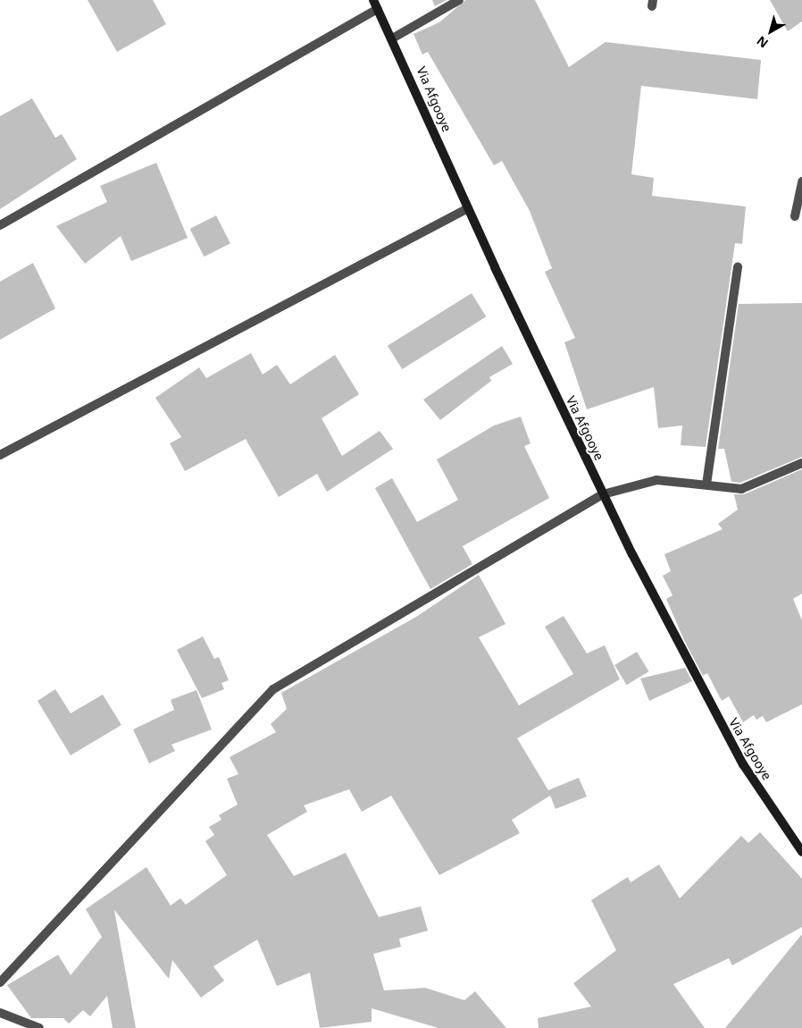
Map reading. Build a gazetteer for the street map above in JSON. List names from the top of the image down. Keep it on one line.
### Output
{"streets":{"main road":["Via Afgooye"]},"north":"bottom left"}
